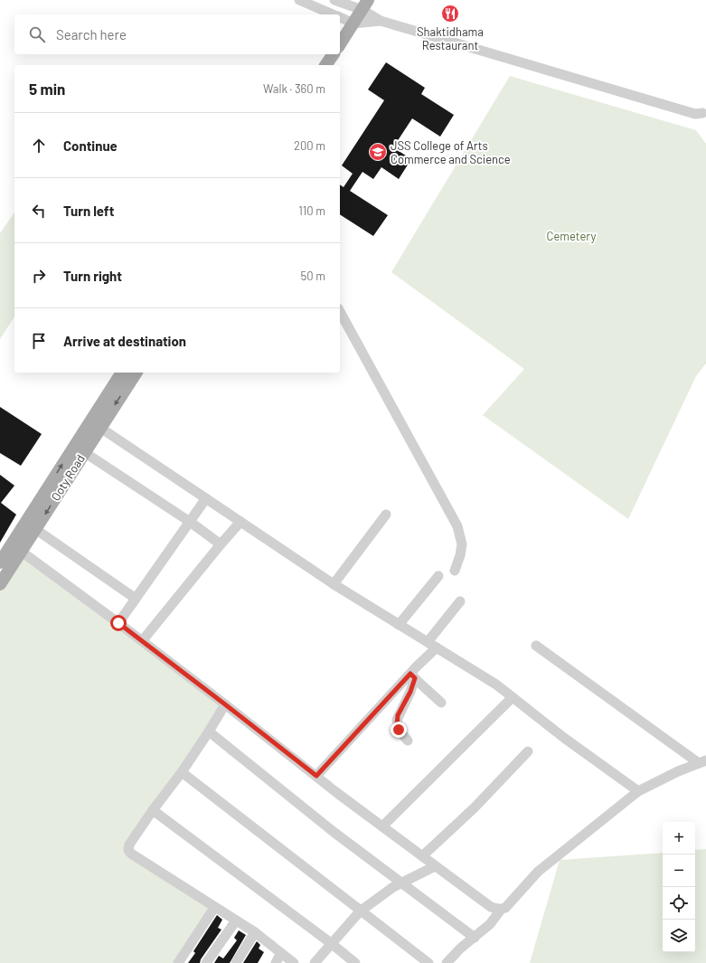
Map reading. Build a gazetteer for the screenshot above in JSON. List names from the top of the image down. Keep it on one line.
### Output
{"streets":{"main road":["Ooty Road"]},"parks":["Cemetery"],"places":{"restaurant":["Shaktidhama Restaurant"],"school or university":["JSS College of Arts Commerce and Science"]},"page":{"search":"Search here","heading":["5 min","Walk · 360 m"],"list":[["Continue","200 m"],["Turn left","110 m"],["Turn right","50 m"],"Arrive at destination"],"map_buttons":["+","−"]}}
